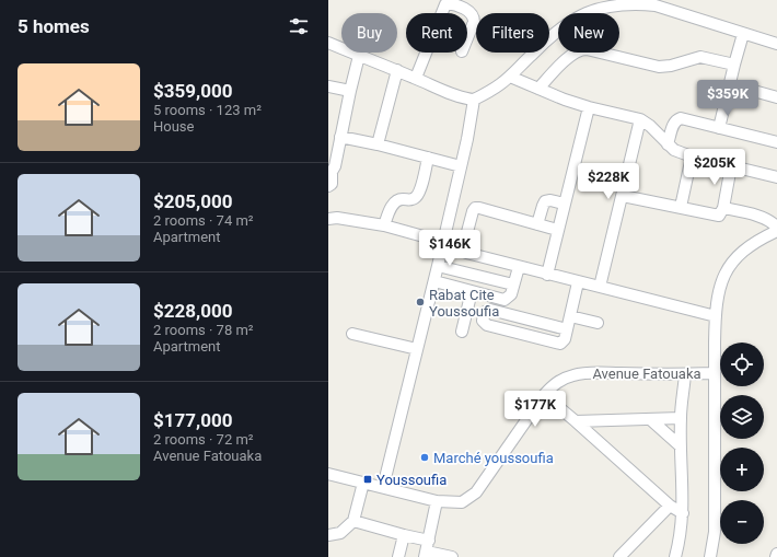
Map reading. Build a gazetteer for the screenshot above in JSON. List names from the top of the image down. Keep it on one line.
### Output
{"streets":{"street":["Avenue Fatouaka"]},"places":{"other":["Rabat Cite Youssoufia","Marché youssoufia"],"transit":["Youssoufia"]},"page":{"heading":"5 homes","chip":["Buy","Rent","Filters","New"],"list":[{"name":"$359,000","note":"5 rooms · 123 m² · House"},{"name":"$205,000","note":"2 rooms · 74 m² · Apartment"},{"name":"$228,000","note":"2 rooms · 78 m² · Apartment"},{"name":"$177,000","note":"2 rooms · 72 m² · Avenue Fatouaka"}],"price":["$359K","$205K","$228K","$146K","$177K"],"map_buttons":["+","−"]}}
